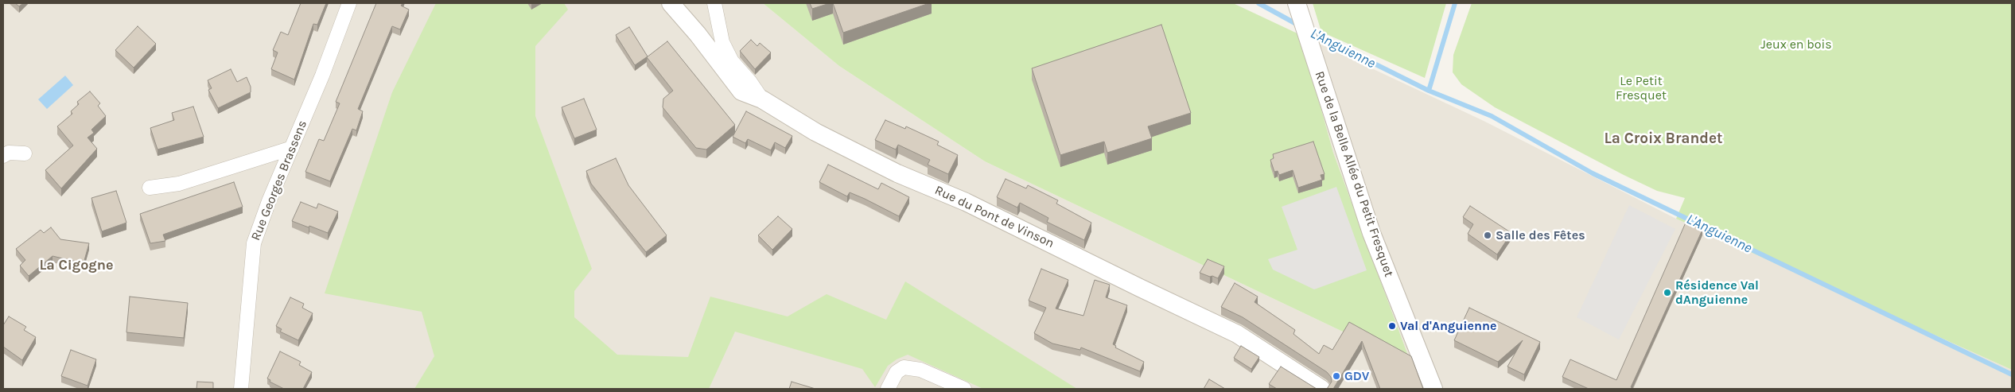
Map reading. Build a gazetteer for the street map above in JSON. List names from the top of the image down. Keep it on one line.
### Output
{"streets":{"street":["Rue de la Belle Allée du Petit Fresquet","Rue Georges Brassens","Rue du Pont de Vinson"]},"districts":["La Croix Brandet","La Cigogne"],"water":["L'Anguienne"],"parks":["Jeux en bois","Le Petit Fresquet"],"places":["Salle des Fêtes","Résidence Val dAnguienne","Val d'Anguienne","GDV"]}
